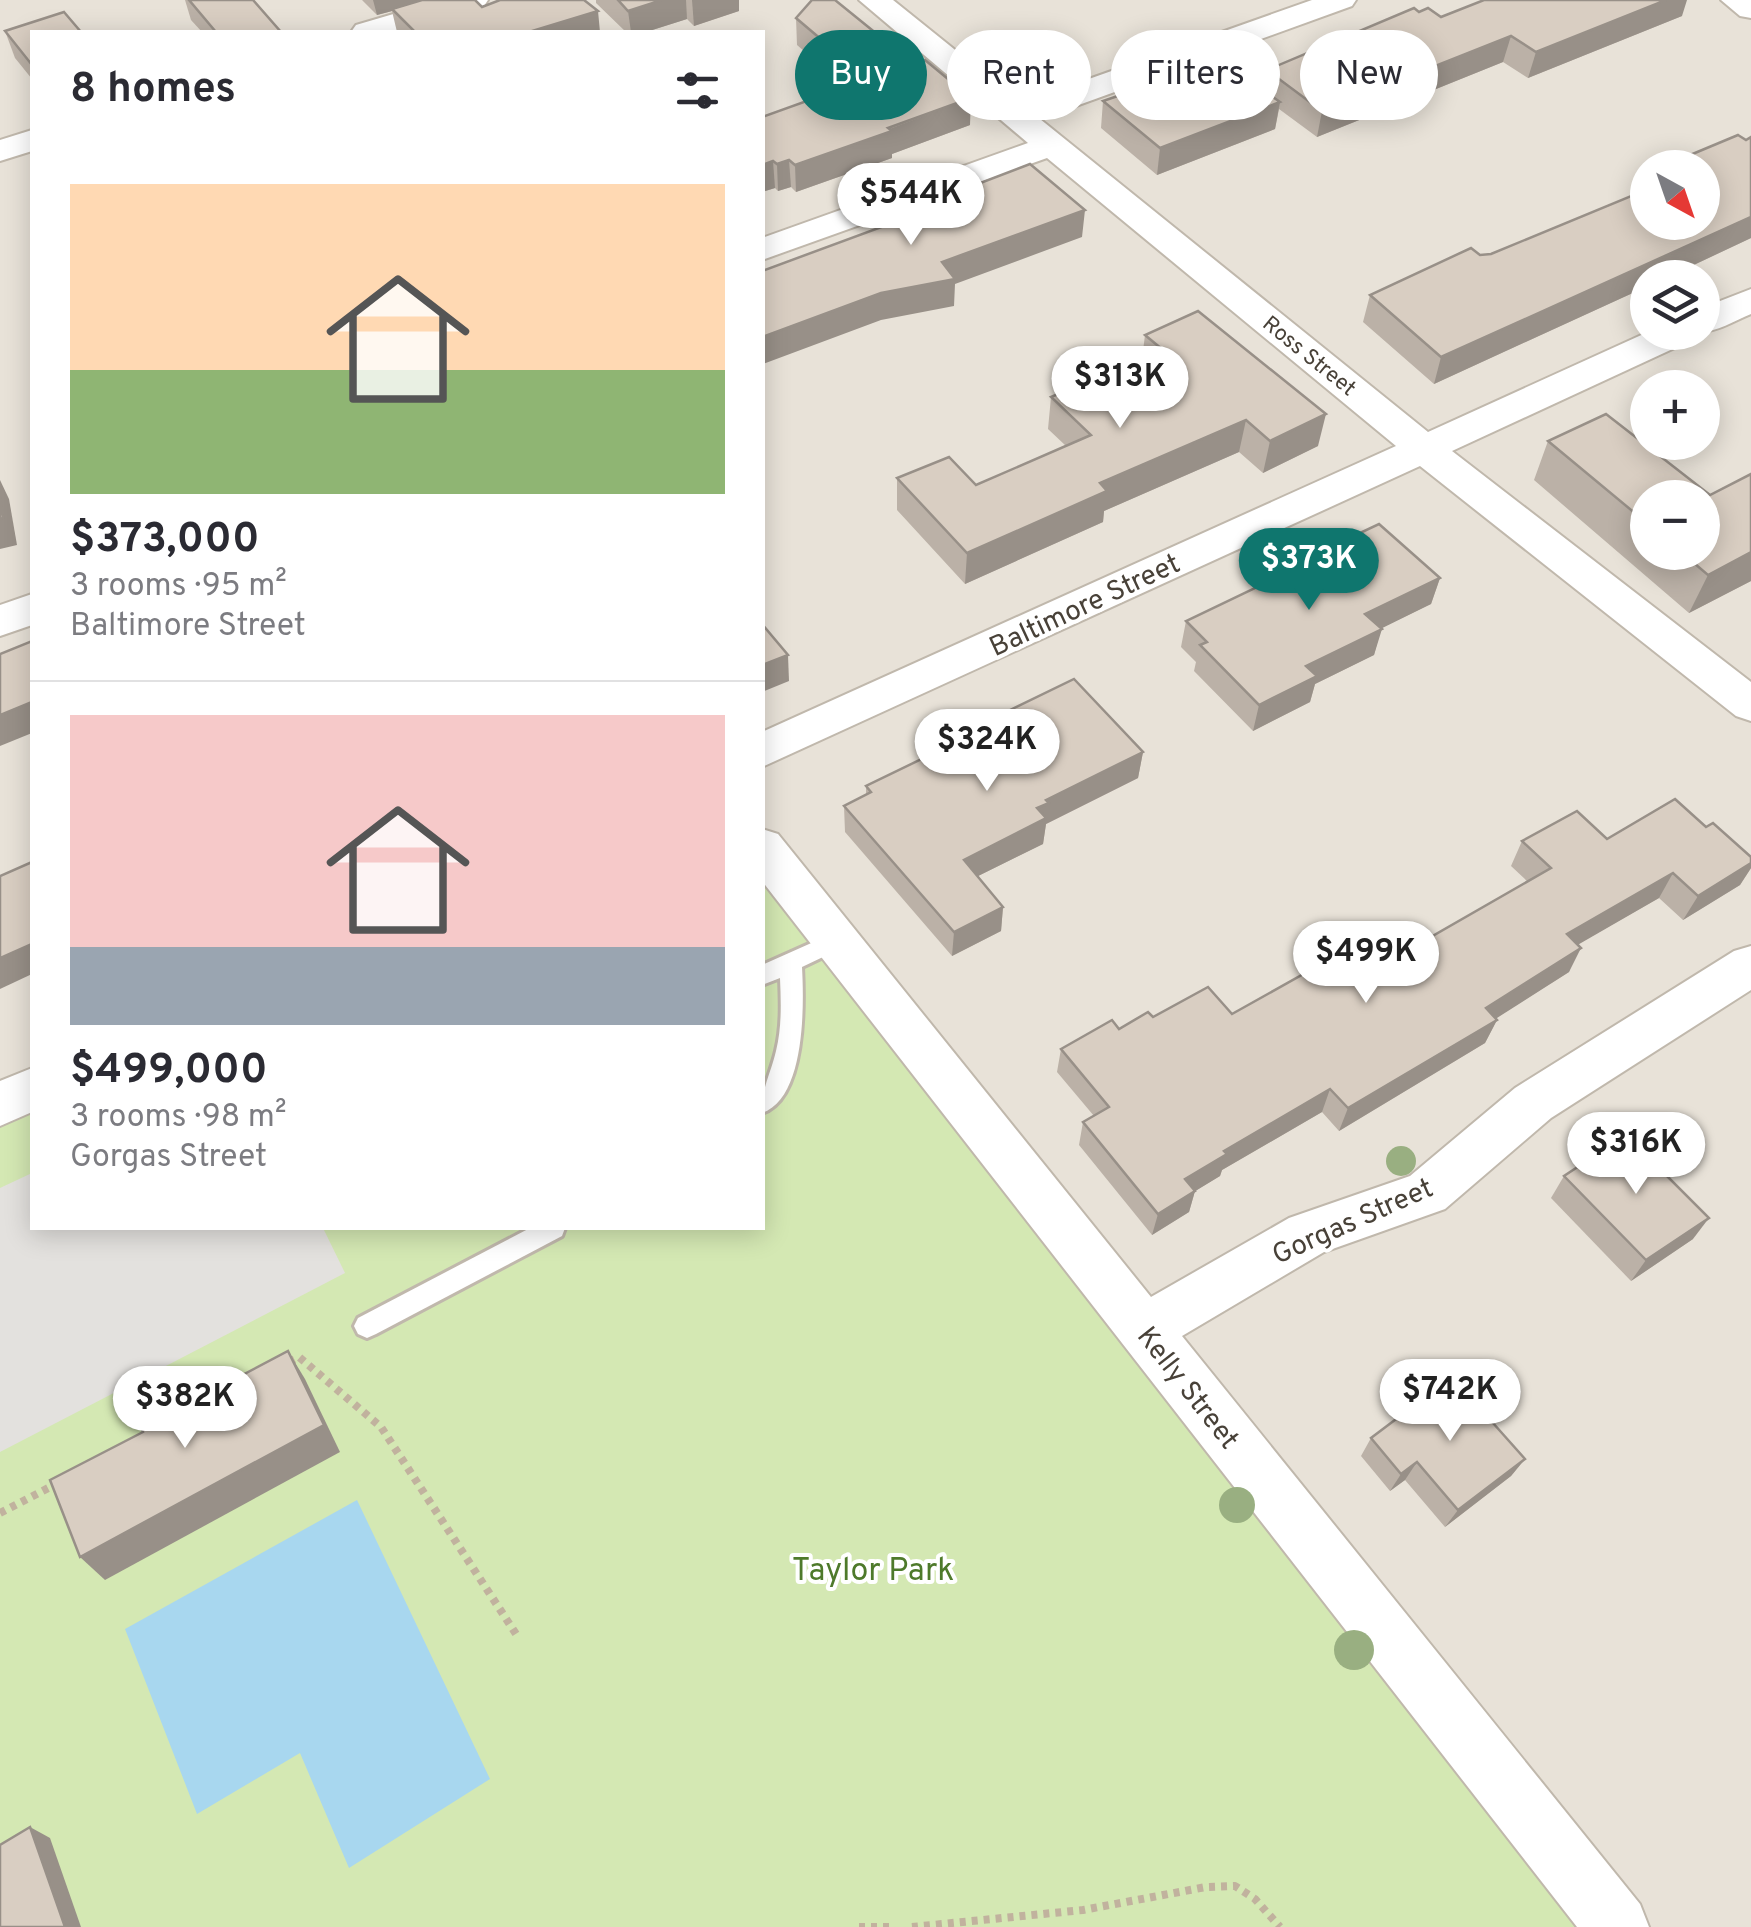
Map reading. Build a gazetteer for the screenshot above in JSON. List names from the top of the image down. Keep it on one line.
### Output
{"streets":{"street":["Ross Street","Baltimore Street","Gorgas Street","Kelly Street"]},"crossings":[["Ross Street","Baltimore Street"],["Gorgas Street","Kelly Street"]],"parks":["Taylor Park"],"north":"bottom right","page":{"chip":["Buy","Rent","Filters","New"],"heading":"8 homes","map_buttons":["+","−"],"list":[{"name":"$373,000","note":"3 rooms · 95 m² · Baltimore Street"},{"name":"$499,000","note":"3 rooms · 98 m² · Gorgas Street"}],"price":["$544K","$313K","$373K","$324K","$499K","$316K","$742K","$382K"]}}
